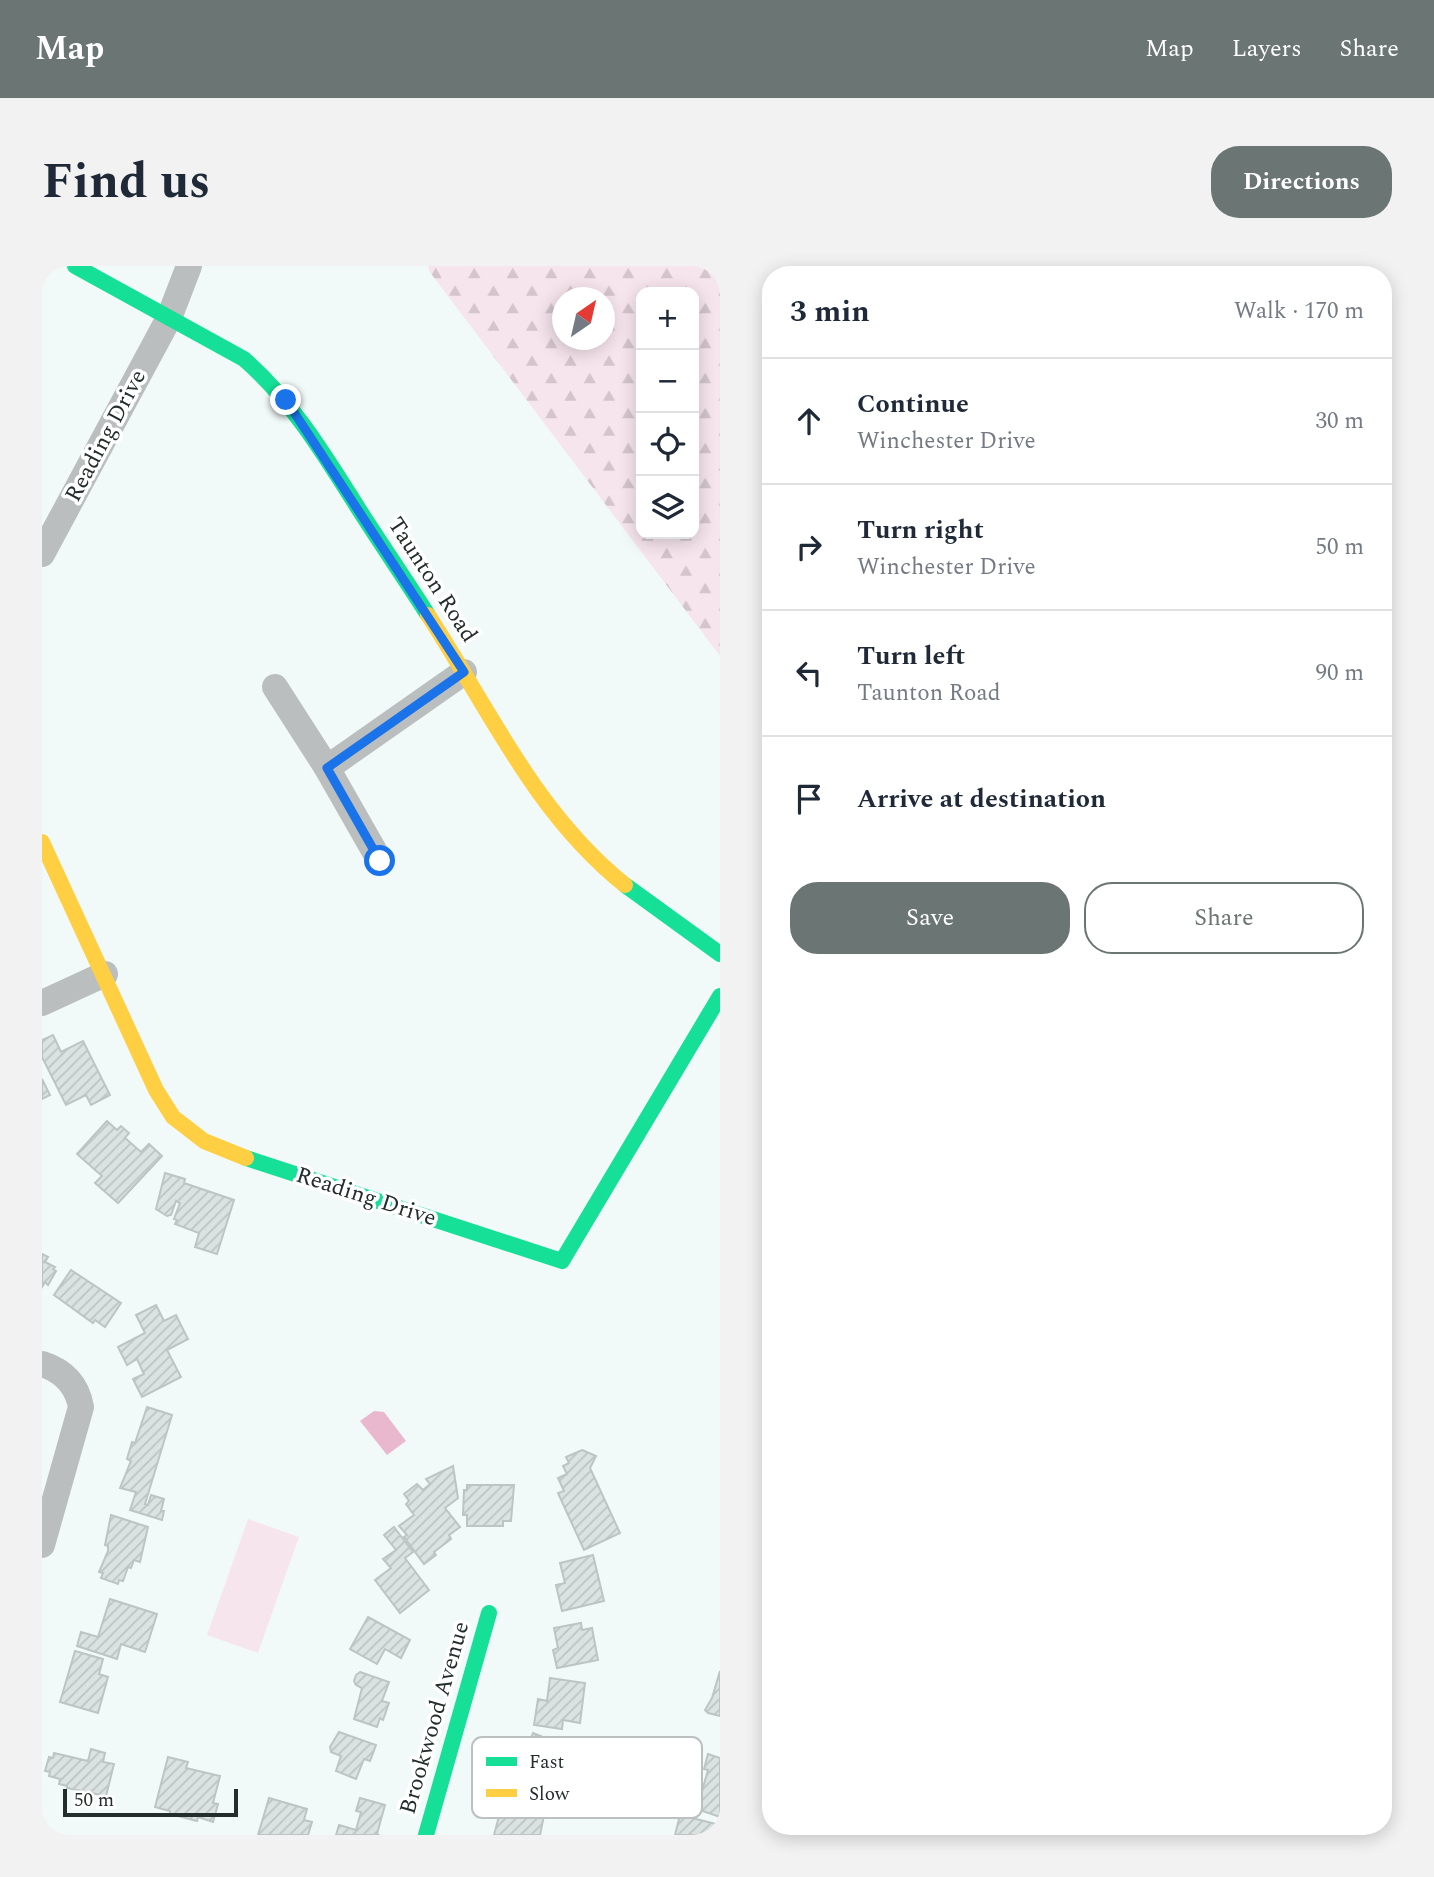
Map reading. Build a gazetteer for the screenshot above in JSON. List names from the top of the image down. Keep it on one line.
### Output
{"streets":{"street":["Reading Drive","Taunton Road","Brookwood Avenue"]},"crossings":[["Reading Drive","Taunton Road"]],"legend":["Fast","Slow"],"scale_bar":"50 m","north":"top right","page":{"header":"Map","nav":["Map","Layers","Share"],"title":"Find us","buttons":["Directions",["Save","Share"]],"heading":["3 min","Walk · 170 m"],"map_buttons":["+","−"],"list":[["Continue","Winchester Drive","30 m"],["Turn right","Winchester Drive","50 m"],["Turn left","Taunton Road","90 m"],"Arrive at destination"],"scale":"50 m"}}
